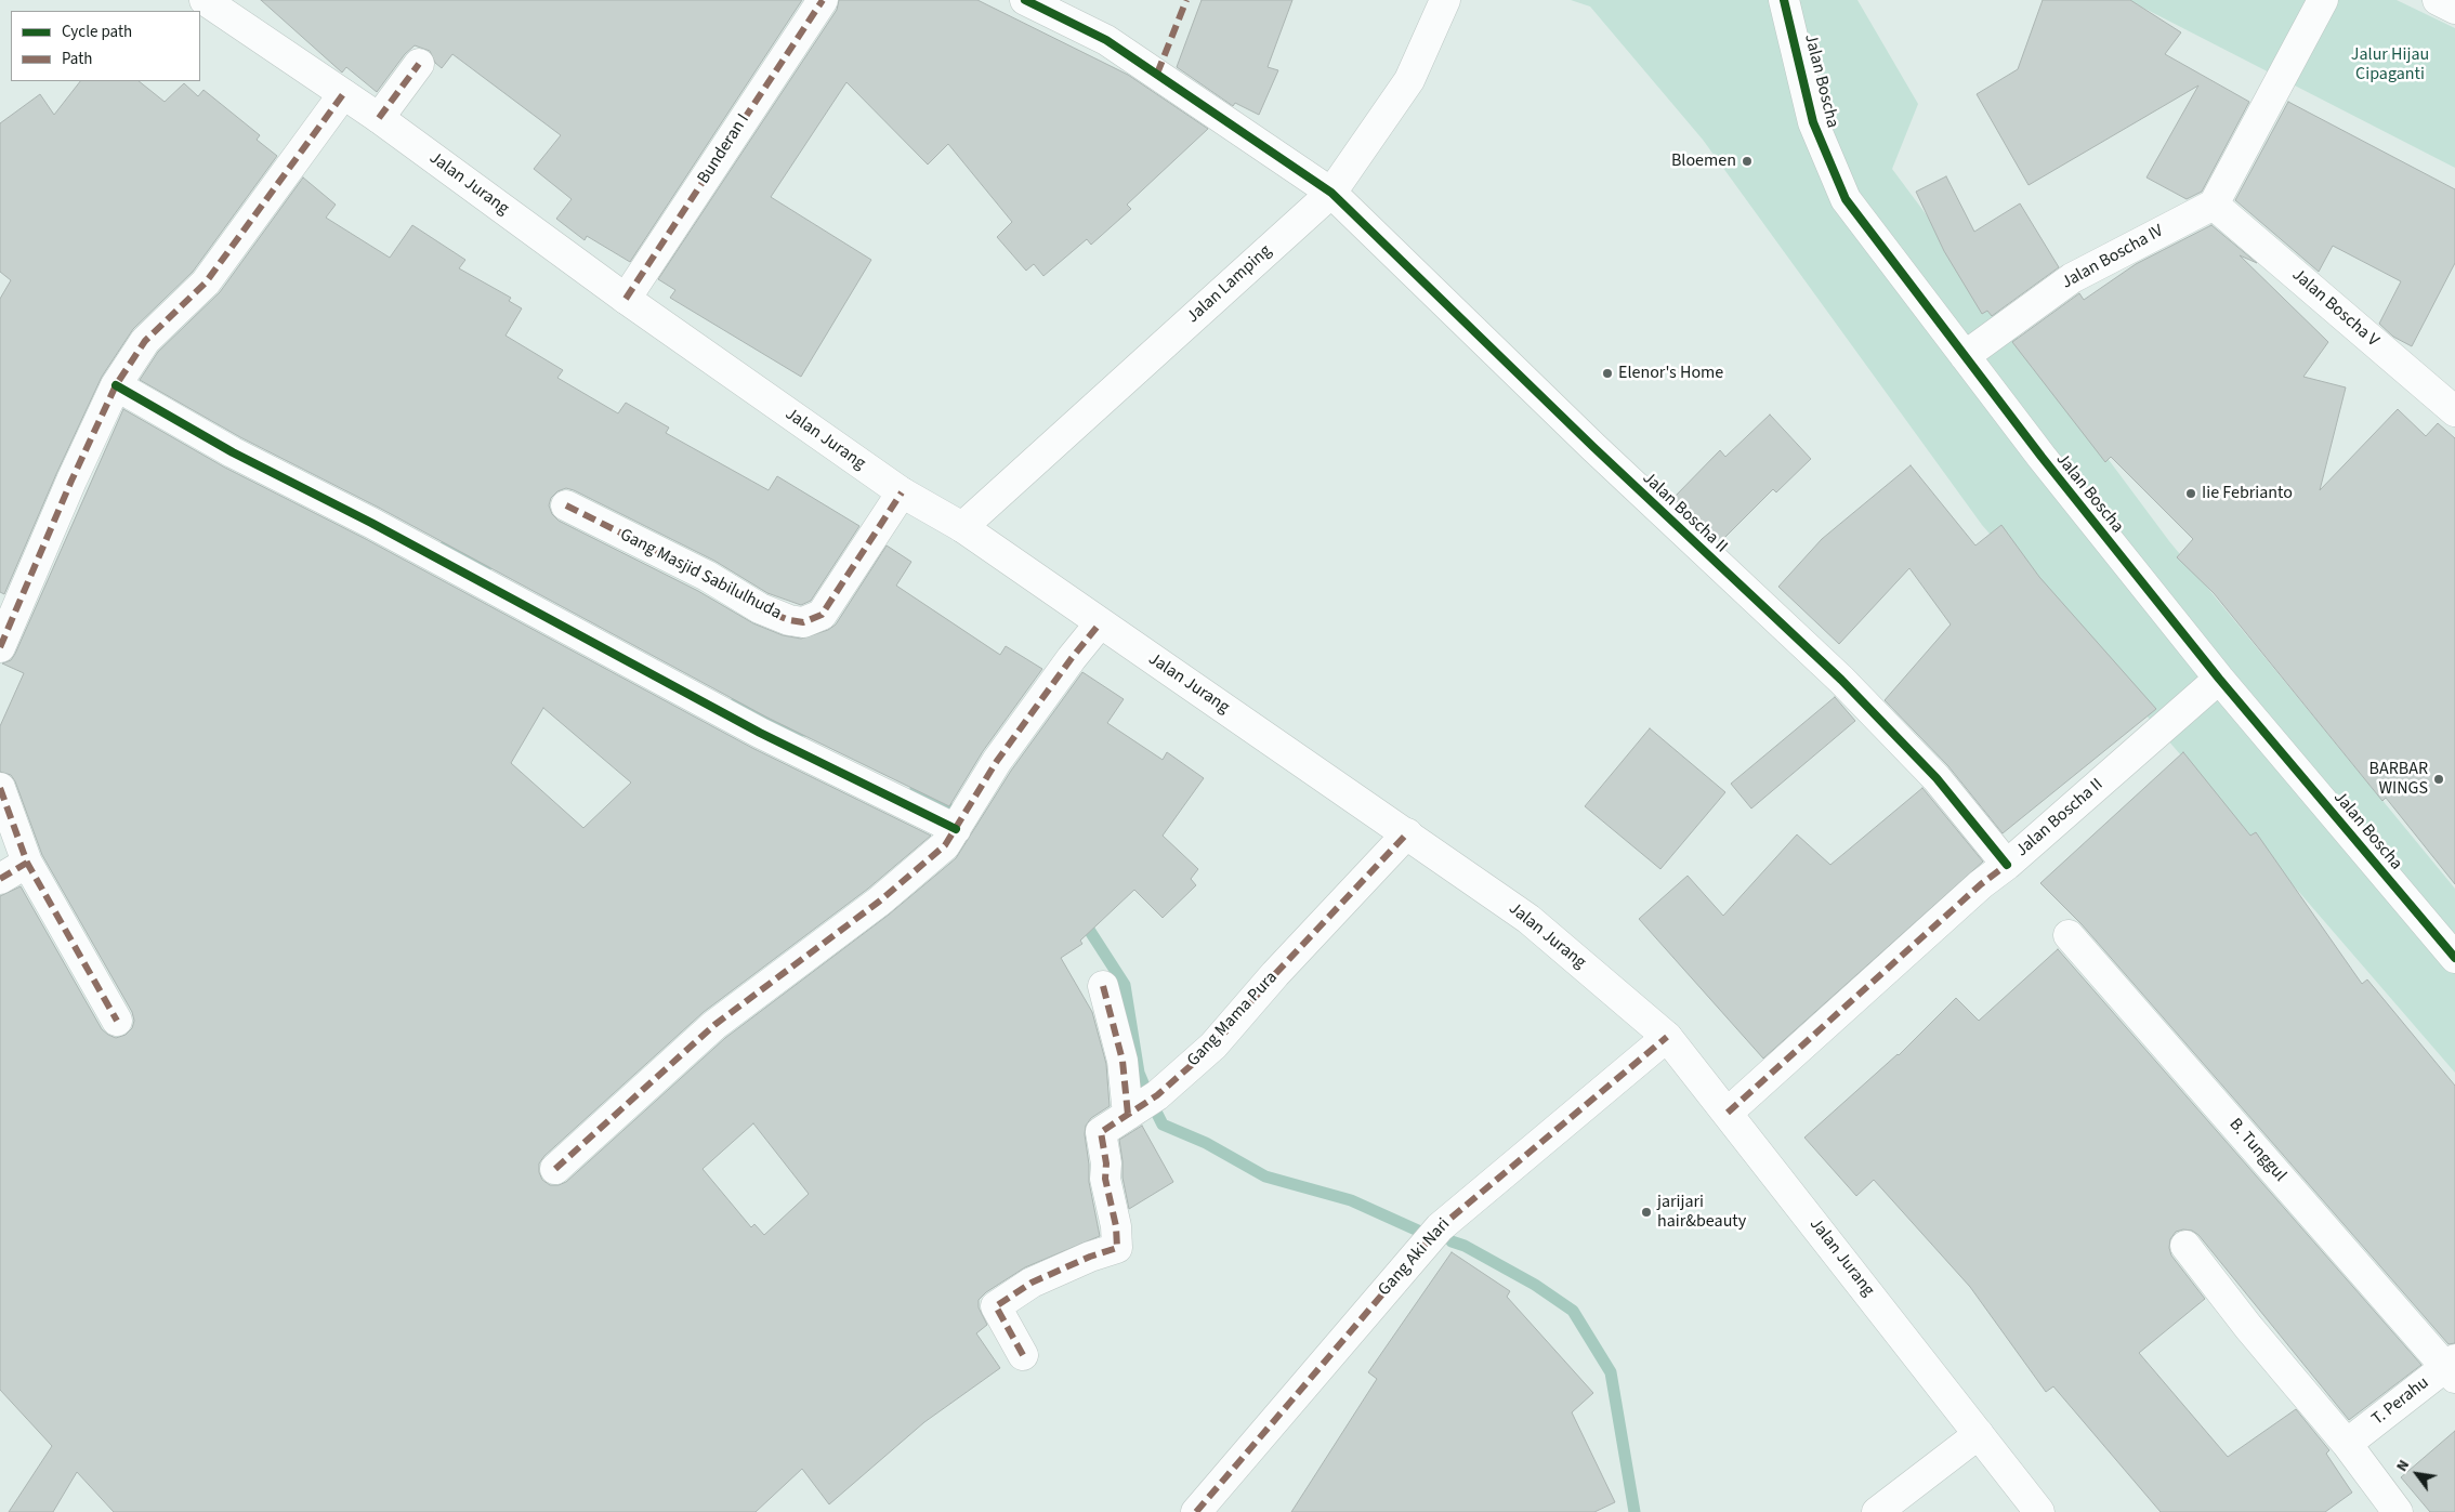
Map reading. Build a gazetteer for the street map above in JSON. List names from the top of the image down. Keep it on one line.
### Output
{"streets":{"street":["Jalan Boscha","Bunderan I","Jalan Jurang","Jalan Boscha IV","Jalan Lamping","Jalan Boscha V","Jalan Boscha II","Gang Masjid Sabilulhuda","Gang Mama Pura","B. Tunggul","Gang Aki Nari","T. Perahu"]},"crossings":[["Jalan Boscha","Jalan Boscha IV"],["Jalan Boscha","Jalan Boscha II"],["Bunderan I","Jalan Jurang"],["Jalan Jurang","Jalan Lamping"],["Jalan Jurang","Gang Masjid Sabilulhuda"],["Jalan Jurang","Gang Mama Pura"],["Jalan Jurang","Gang Aki Nari"],["Jalan Boscha IV","Jalan Boscha V"],["Jalan Lamping","Jalan Boscha II"],["B. Tunggul","T. Perahu"]],"parks":["Jalur Hijau Cipaganti"],"places":["Bloemen","Elenor's Home","Iie Febrianto","BARBAR WINGS","jarijari hair&beauty"],"legend":["Cycle path","Path"],"north":"top left"}
